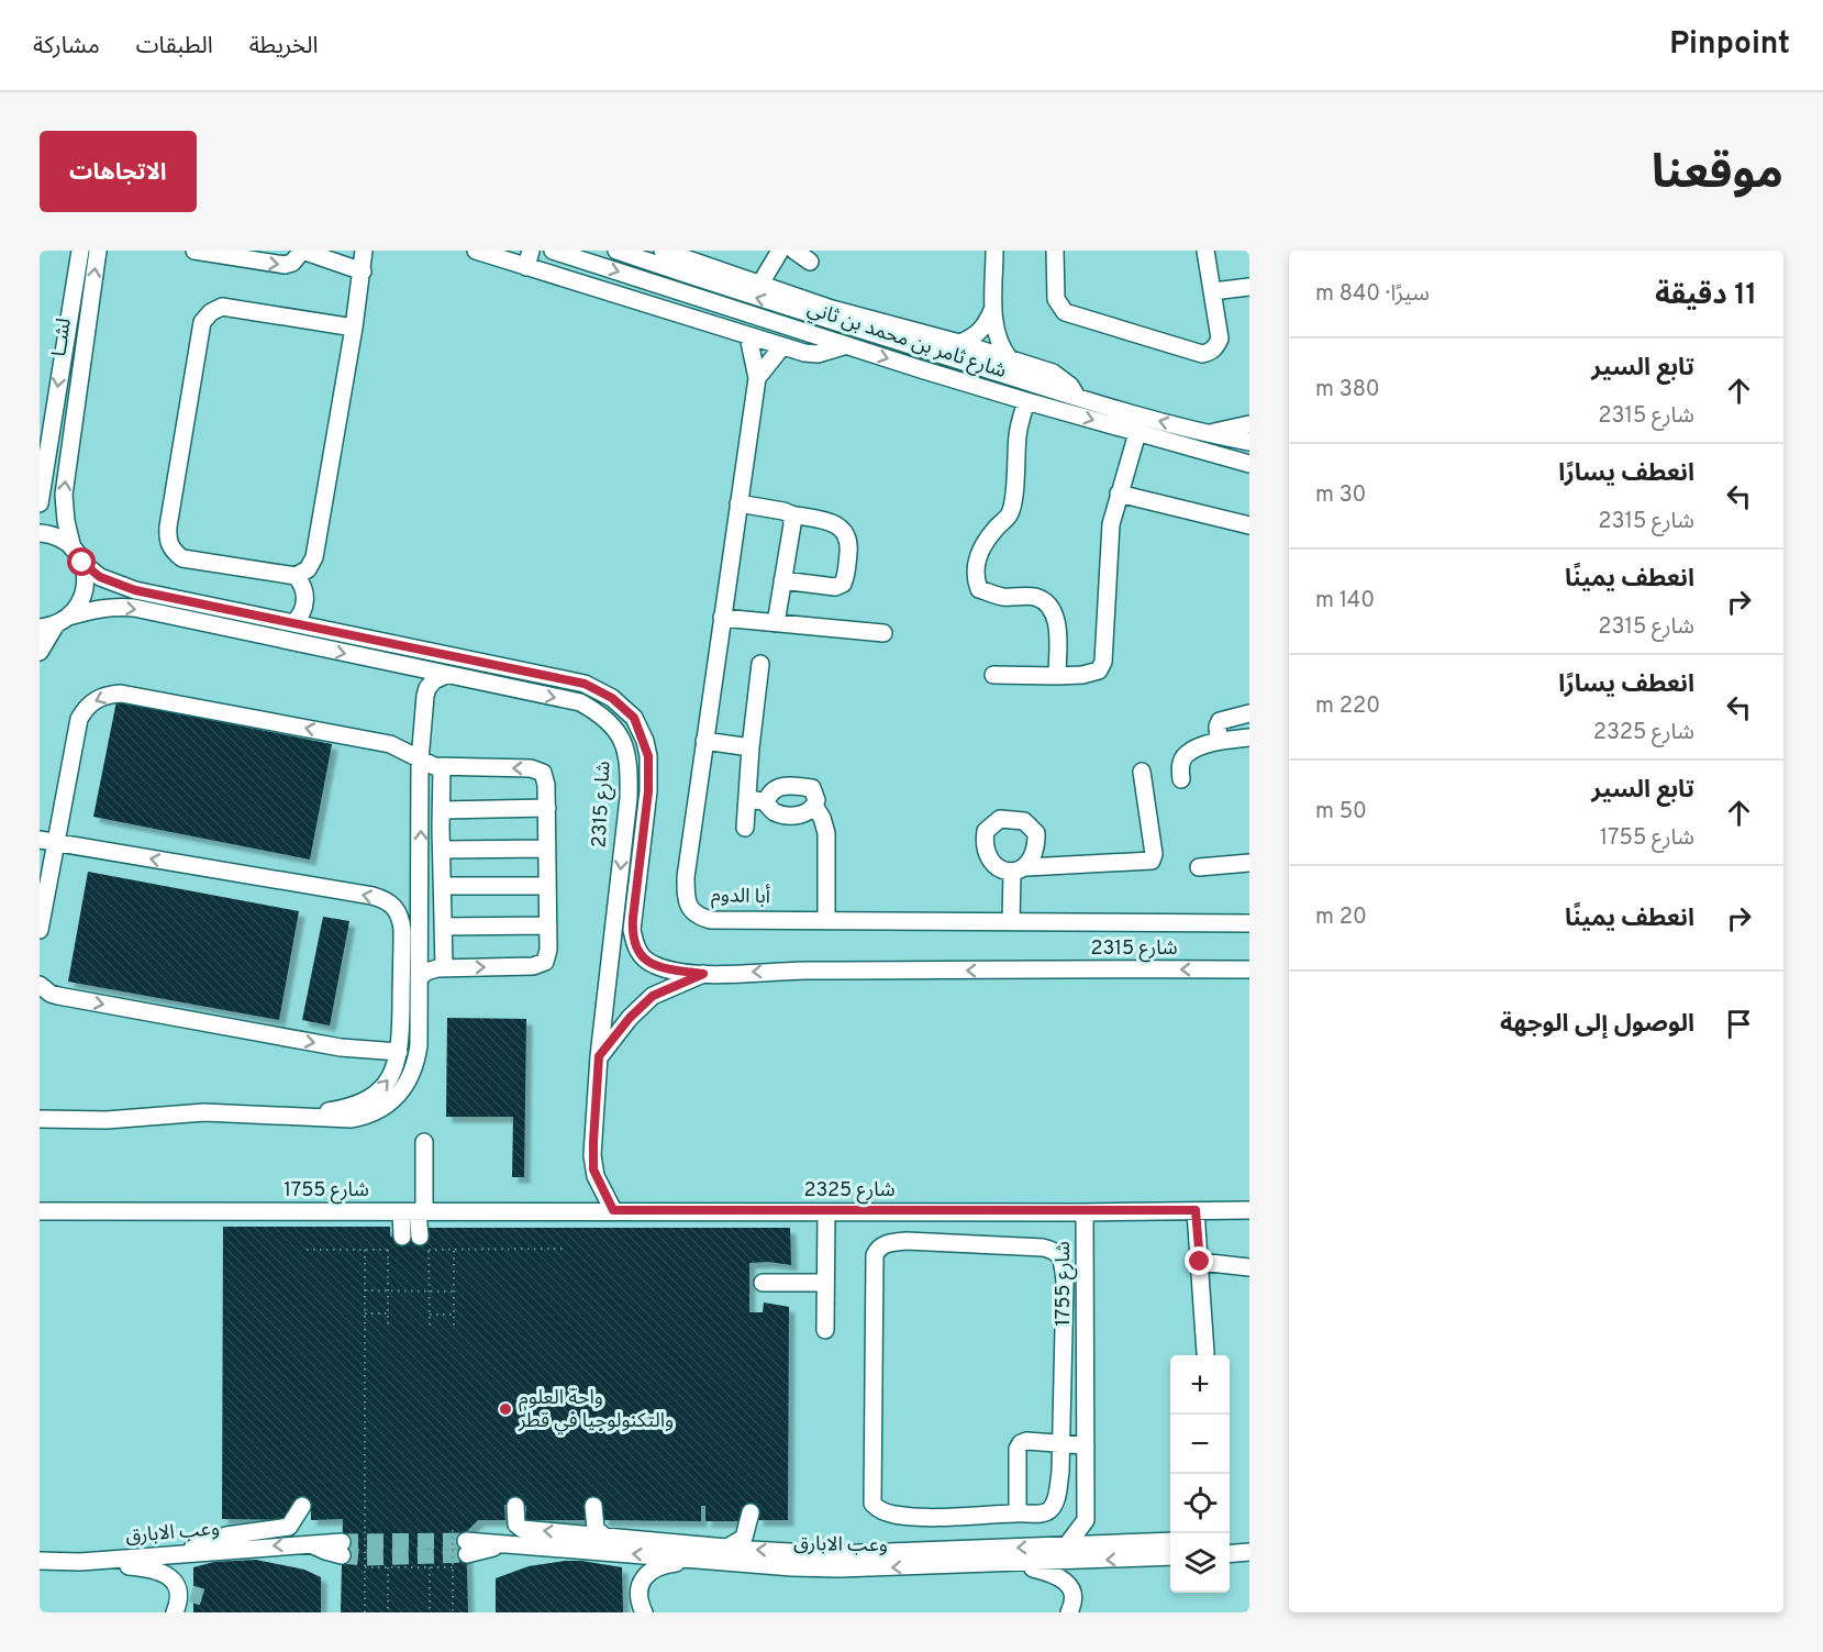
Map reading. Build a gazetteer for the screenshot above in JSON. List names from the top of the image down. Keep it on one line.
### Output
{"streets":{"street":["لشــا","شارع ثامر بن محمد بن ثاني","شارع 2315","أبا الدوم","شارع 1755","شارع 2325","وعب الابارق"]},"crossings":[["لشــا","شارع 2315"],["شارع 2315","شارع 1755"],["شارع 2315","شارع 2325"],["شارع 1755","شارع 2325"]],"places":["واحة العلوم والتكنولوجيا في قطر"],"page":{"header":"Pinpoint","nav":["الخريطة","الطبقات","مشاركة"],"title":"موقعنا","buttons":"الاتجاهات","heading":["11 دقيقة","سيرًا · 840 m"],"list":[["تابع السير","شارع 2315","380 m"],["انعطف يسارًا","شارع 2315","30 m"],["انعطف يمينًا","شارع 2315","140 m"],["انعطف يسارًا","شارع 2325","220 m"],["تابع السير","شارع 1755","50 m"],["انعطف يمينًا","20 m"],"الوصول إلى الوجهة"],"map_buttons":["+","−"]}}
